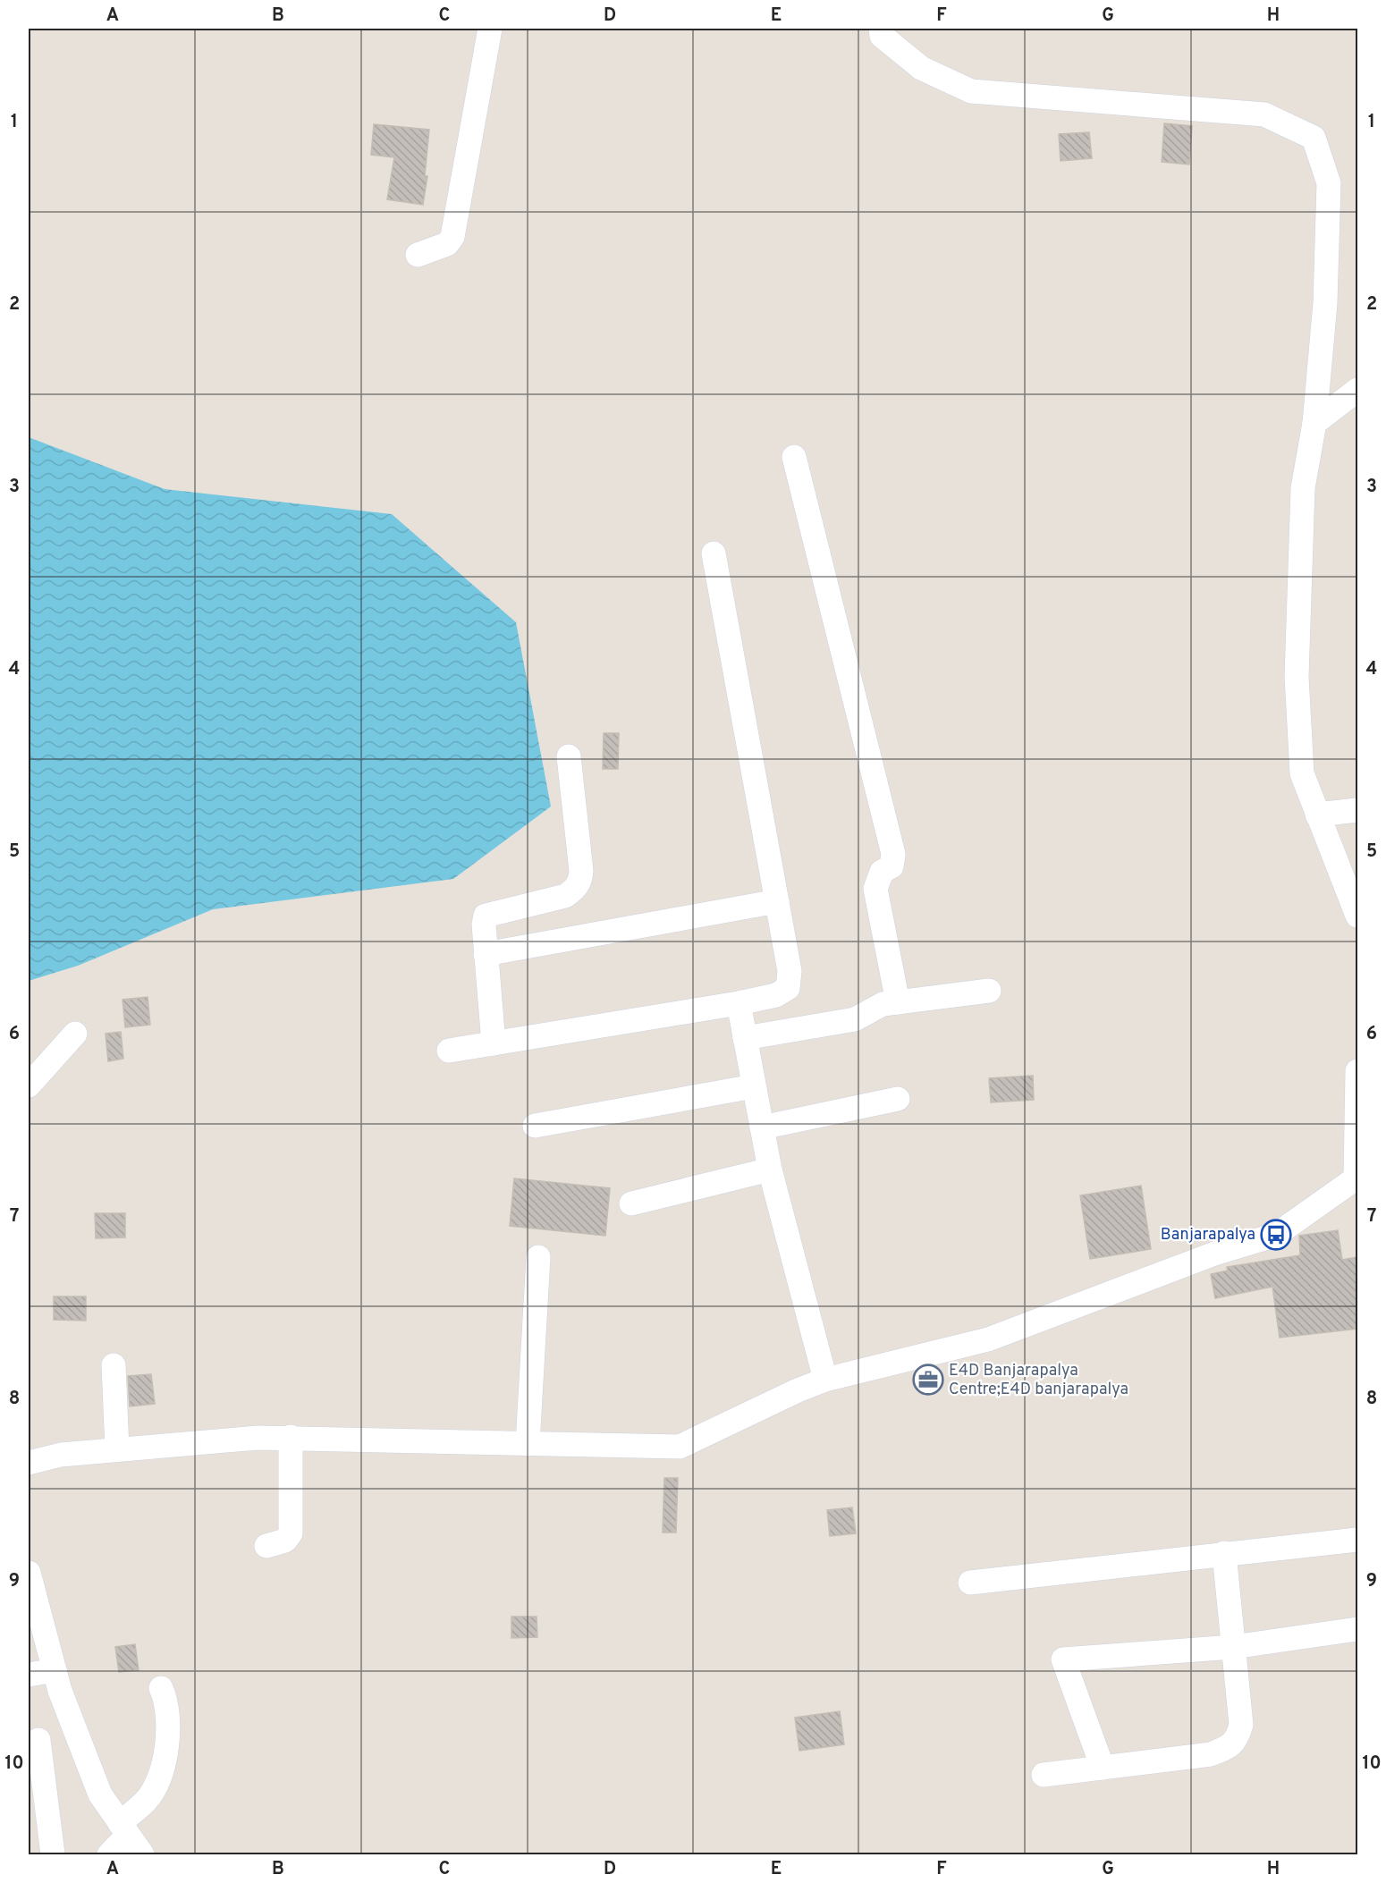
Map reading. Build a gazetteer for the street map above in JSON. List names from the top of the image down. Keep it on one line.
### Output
{"places":{"bus stop":["Banjarapalya"],"office":["E4D Banjarapalya Centre;E4D banjarapalya"]},"grid":{"columns":["A","B","C","D","E","F","G","H"],"rows":["1","2","3","4","5","6","7","8","9","10"]}}
